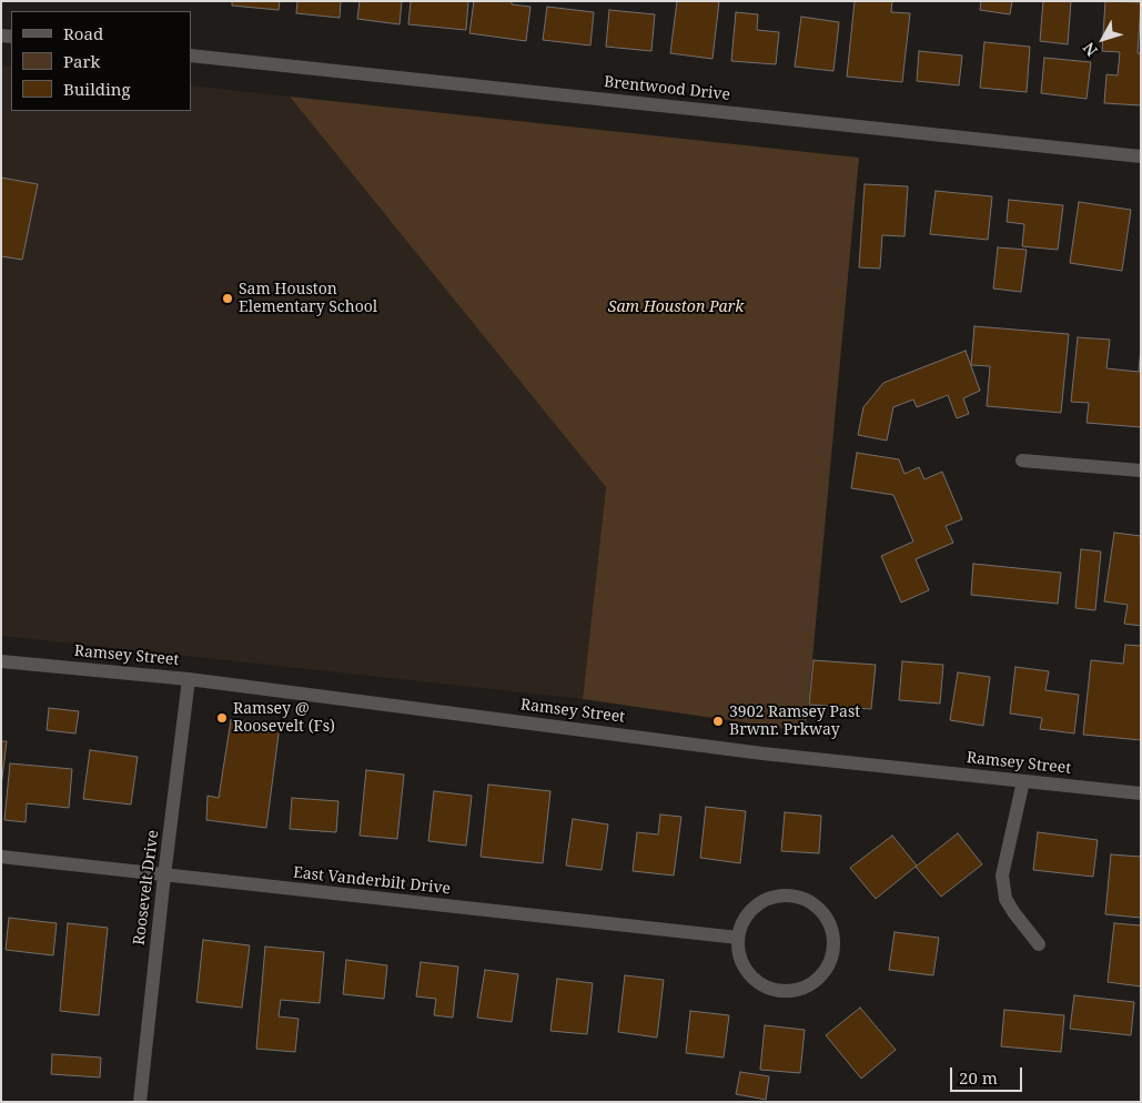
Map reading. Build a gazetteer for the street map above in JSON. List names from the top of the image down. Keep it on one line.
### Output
{"streets":{"street":["Brentwood Drive","Ramsey Street","East Vanderbilt Drive","Roosevelt Drive"]},"crossings":[["Ramsey Street","Roosevelt Drive"],["East Vanderbilt Drive","Roosevelt Drive"]],"parks":["Sam Houston Park"],"places":["Sam Houston Elementary School","Ramsey @ Roosevelt (Fs)","3902 Ramsey Past Brwnr. Prkway"],"legend":["Road","Park","Building"],"scale_bar":"20 m","north":"bottom left"}
